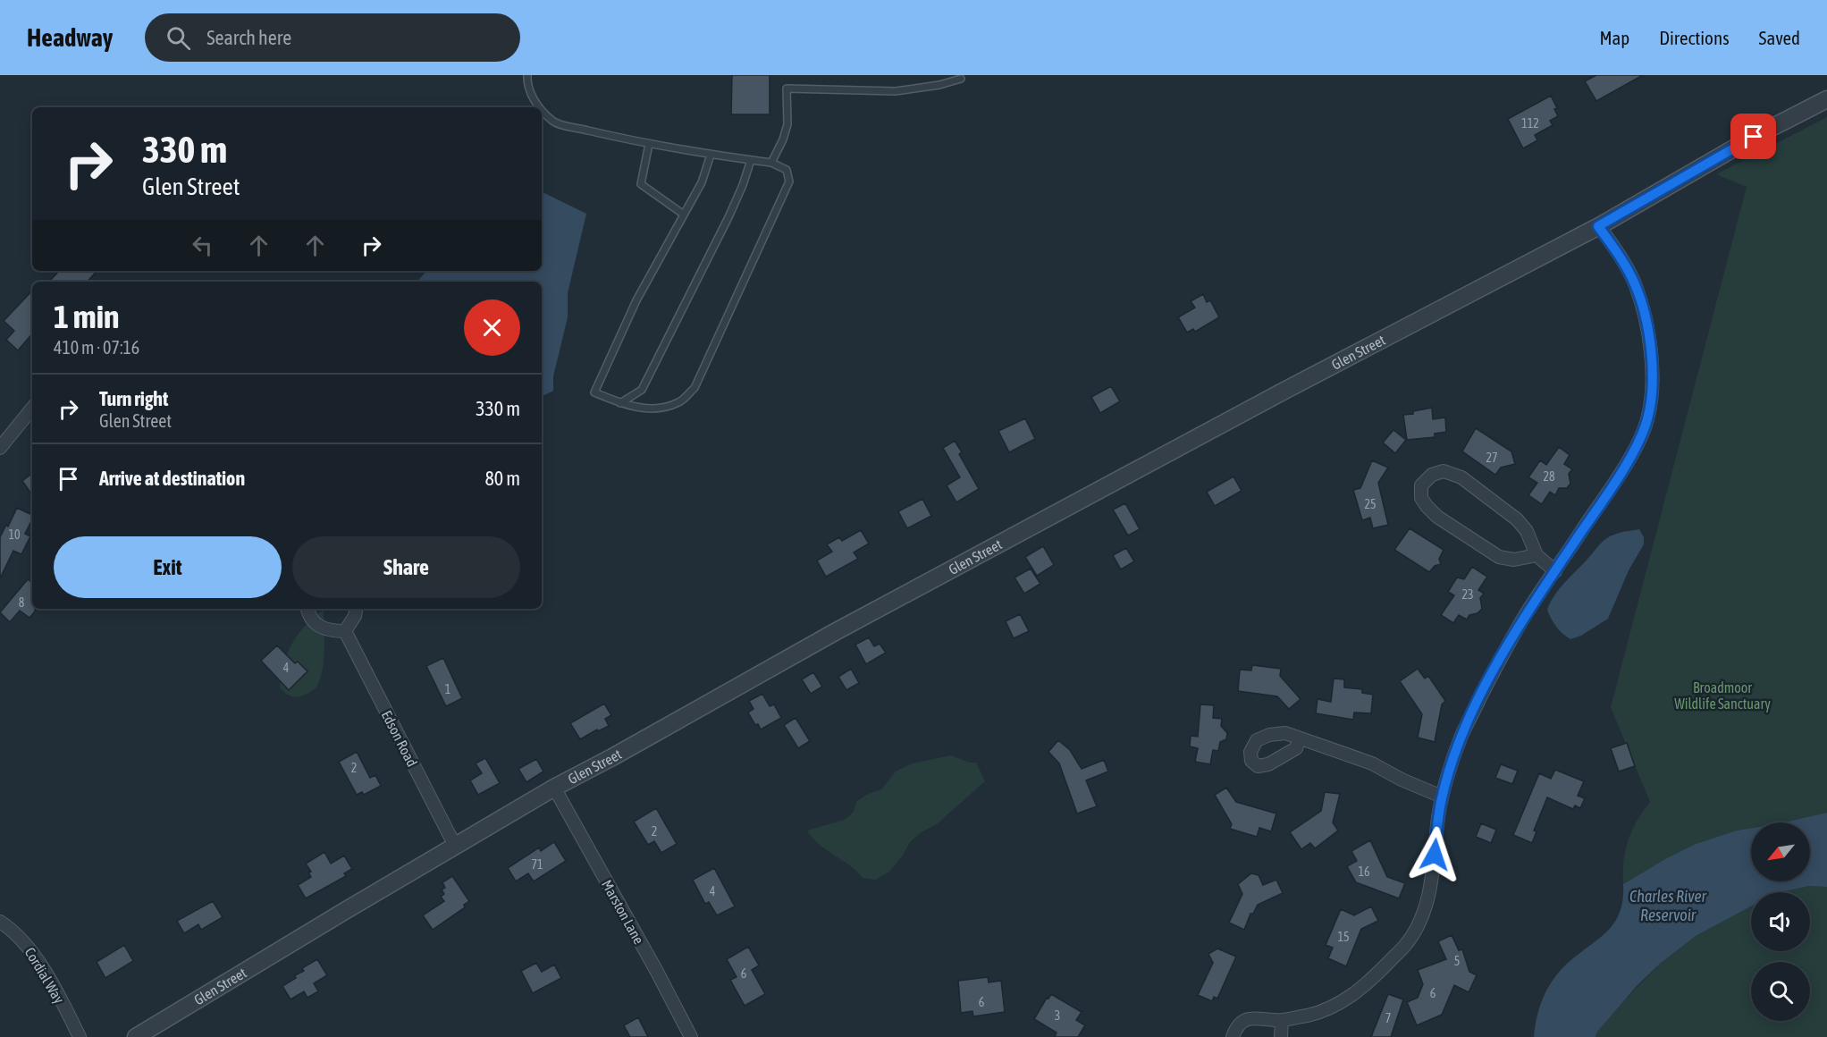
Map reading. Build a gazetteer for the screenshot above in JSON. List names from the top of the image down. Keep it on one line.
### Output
{"streets":{"street":["Glen Street","Edson Road","Marston Lane","Cordial Way"]},"crossings":[["Glen Street","Edson Road"],["Glen Street","Marston Lane"]],"water":["Charles River Reservoir"],"parks":["Broadmoor Wildlife Sanctuary"],"house_numbers":["112","27","28","25","10","23","8","4","1","2","2","71","16","4","15","5","6","6","6","3","7"],"north":"bottom left","page":{"header":"Headway","search":"Search here","nav":["Map","Directions","Saved"],"turn":["330 m","Glen Street"],"heading":["1 min","410 m · 07:16"],"list":[{"name":"Turn right","note":"Glen Street","value":"330 m"},{"name":"Arrive at destination","value":"80 m"}],"buttons":["Exit","Share"]}}
